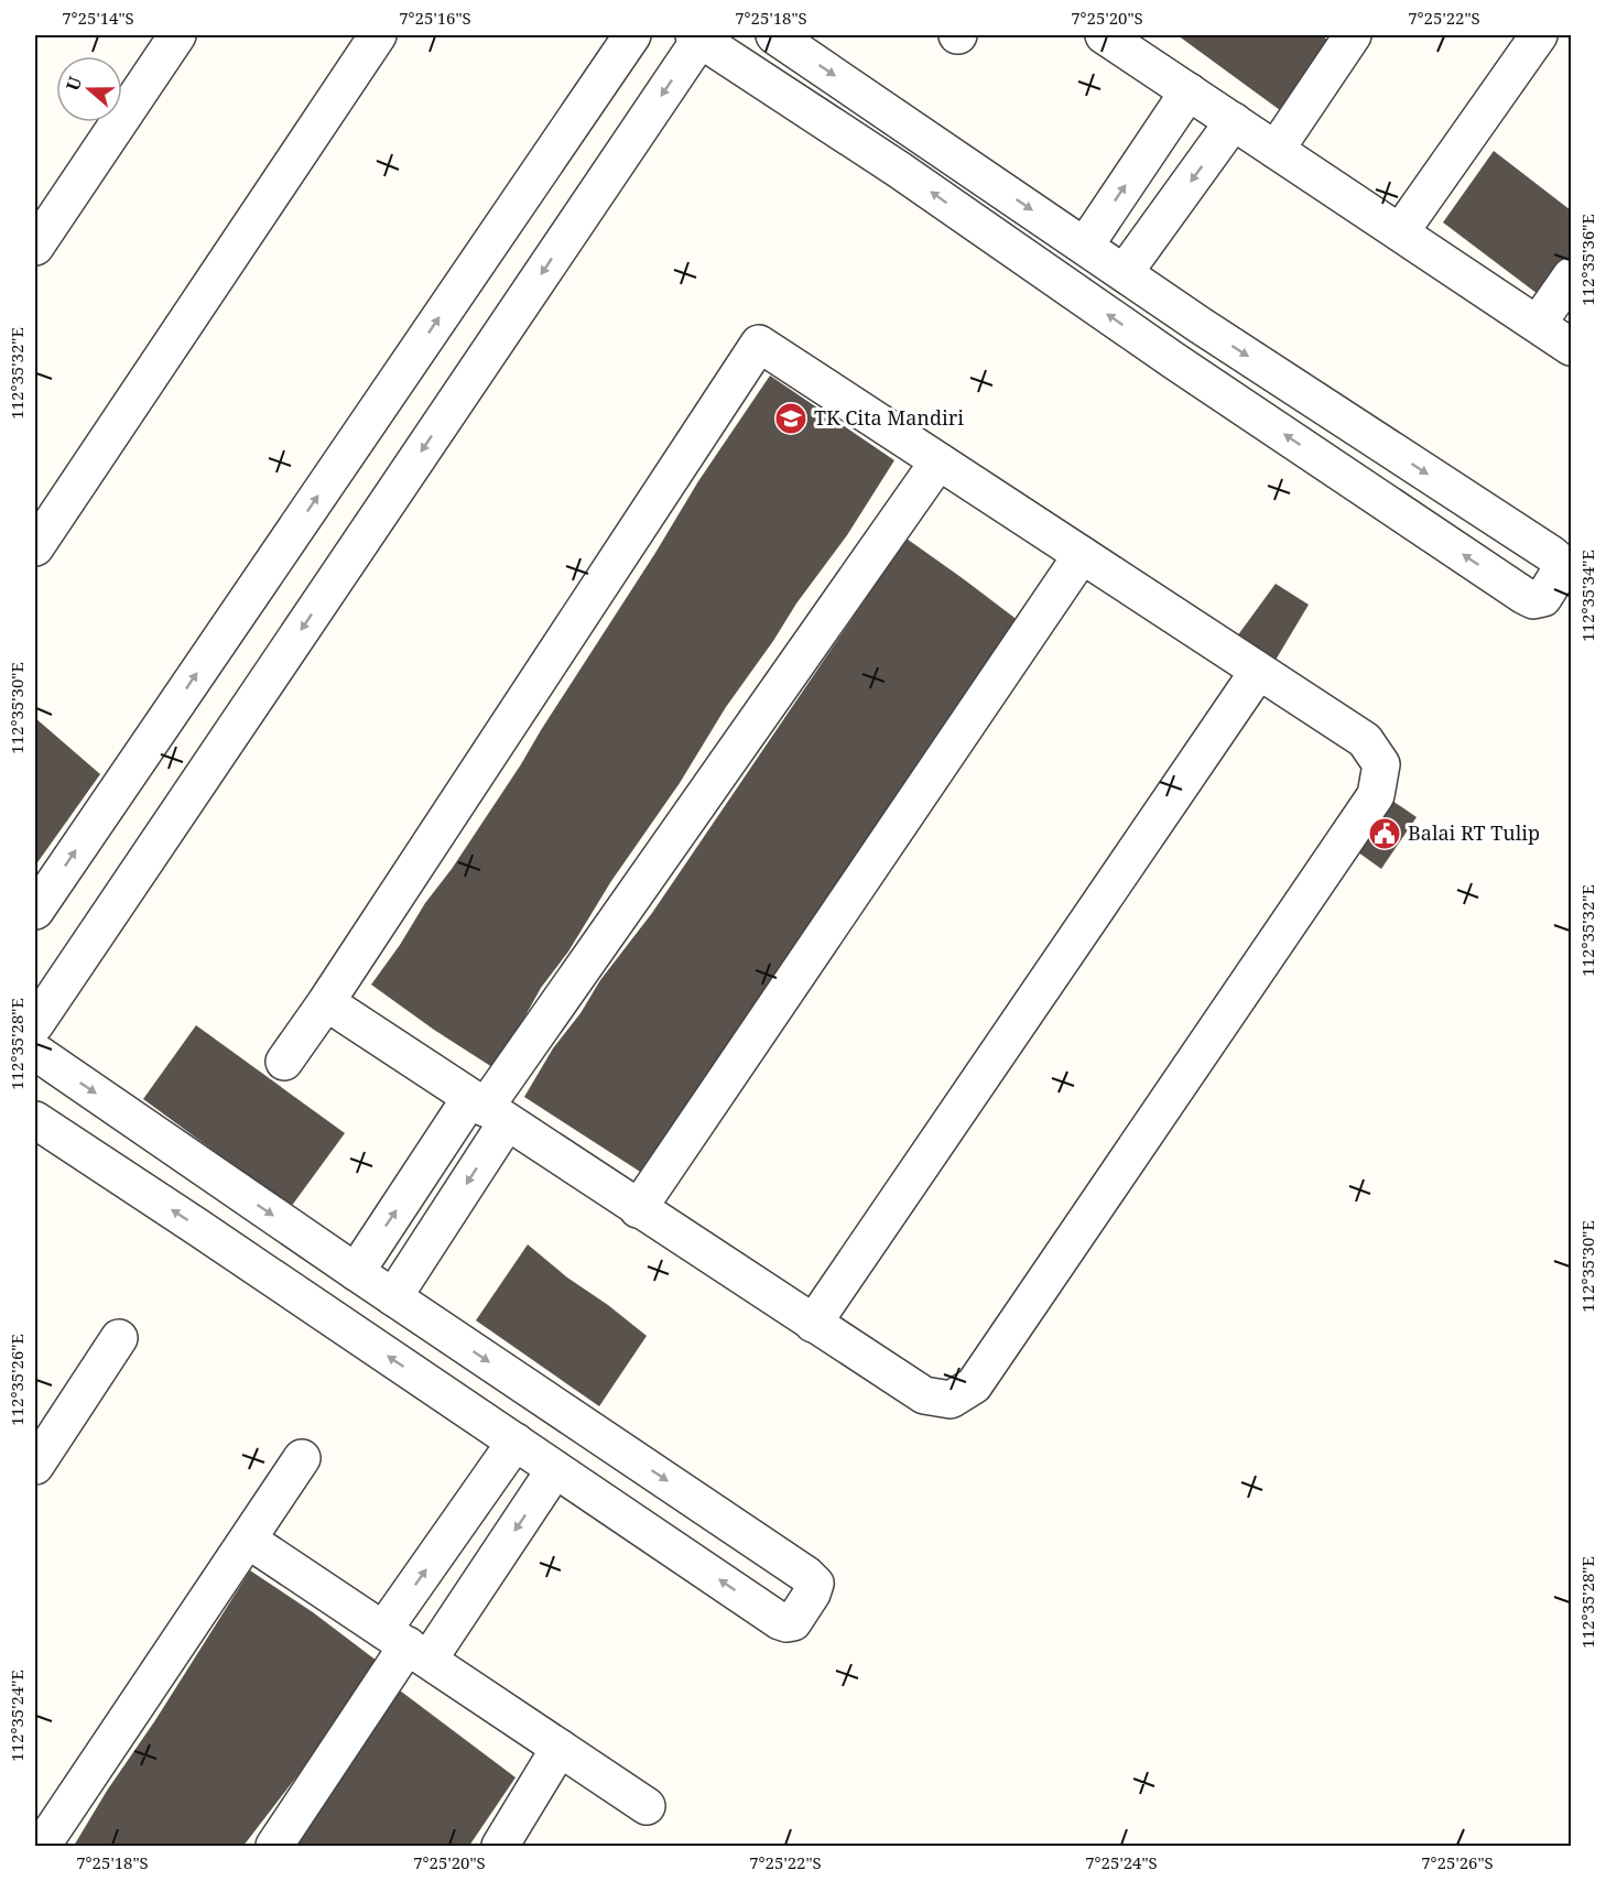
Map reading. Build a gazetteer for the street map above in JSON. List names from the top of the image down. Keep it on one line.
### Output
{"places":{"school or university":["TK Cita Mandiri"],"public building":["Balai RT Tulip"]},"north":"left","coordinates":["7°25'14\"S","7°25'16\"S","7°25'18\"S","7°25'20\"S","7°25'22\"S","112°35'36\"E","112°35'32\"E","112°35'34\"E","112°35'30\"E","112°35'28\"E","112°35'26\"E","112°35'24\"E","7°25'24\"S","7°25'26\"S"]}
